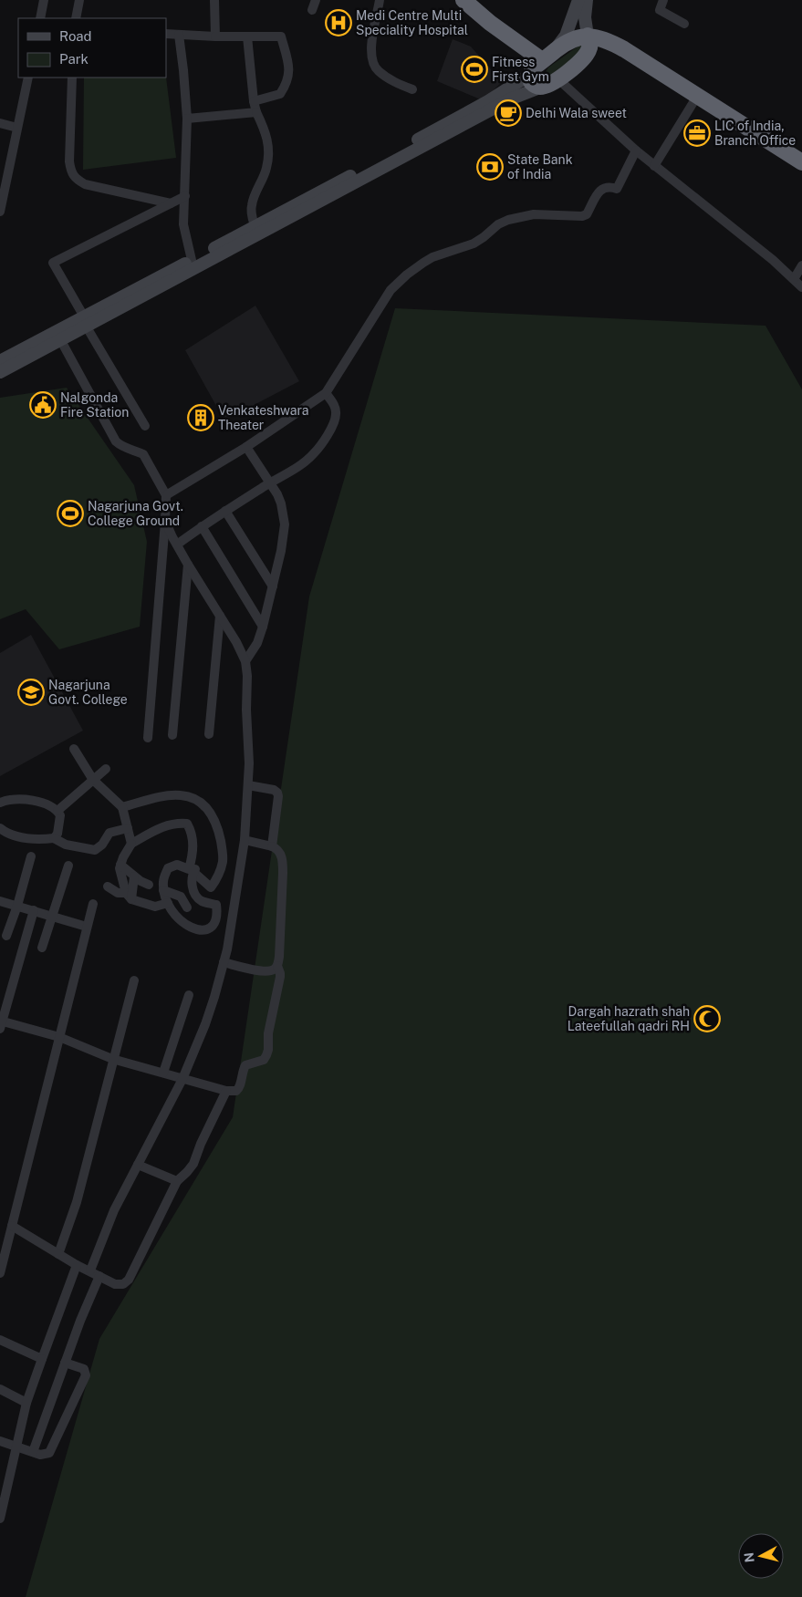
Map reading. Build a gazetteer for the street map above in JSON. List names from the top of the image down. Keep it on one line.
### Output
{"places":{"hospital":["Medi Centre Multi Speciality Hospital"],"sports":["Fitness First Gym","Nagarjuna Govt. College Ground"],"cafe":["Delhi Wala sweet"],"office":["LIC of India, Branch Office"],"bank":["State Bank of India"],"public building":["Nalgonda Fire Station"],"building":["Venkateshwara Theater"],"school or university":["Nagarjuna Govt. College"],"mosque":["Dargah hazrath shah Lateefullah qadri RH"]},"legend":["Road","Park"],"north":"left"}
